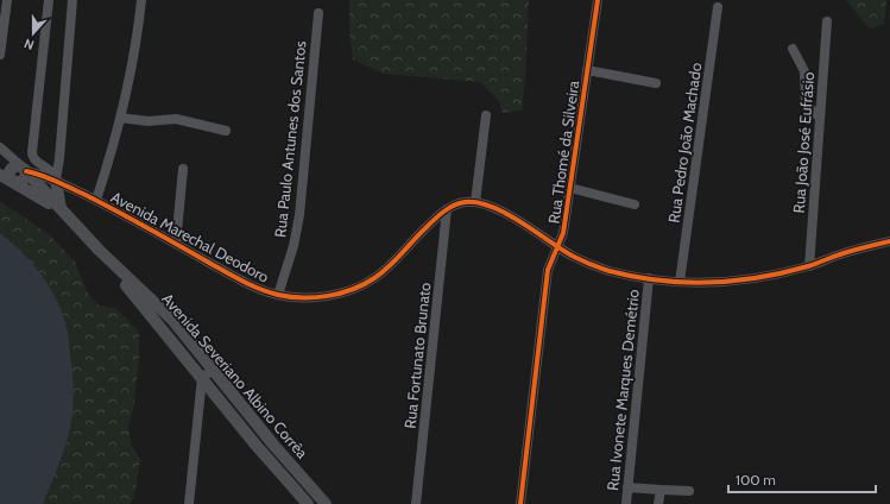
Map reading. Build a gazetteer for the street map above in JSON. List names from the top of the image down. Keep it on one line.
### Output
{"streets":{"main road":["Avenida Marechal Deodoro","Avenida Severiano Albino Corrêa"],"street":["Rua Paulo Antunes dos Santos","Rua Pedro João Machado","Rua João José Eufrásio","Rua Thomé da Silveira","Rua Fortunato Brunato","Rua Ivonete Marques Demétrio"]},"crossings":[["Rua Paulo Antunes dos Santos","Avenida Marechal Deodoro"],["Avenida Marechal Deodoro","Rua Fortunato Brunato"],["Avenida Marechal Deodoro","Avenida Severiano Albino Corrêa"]],"scale_bar":"100 m","north":"bottom"}
